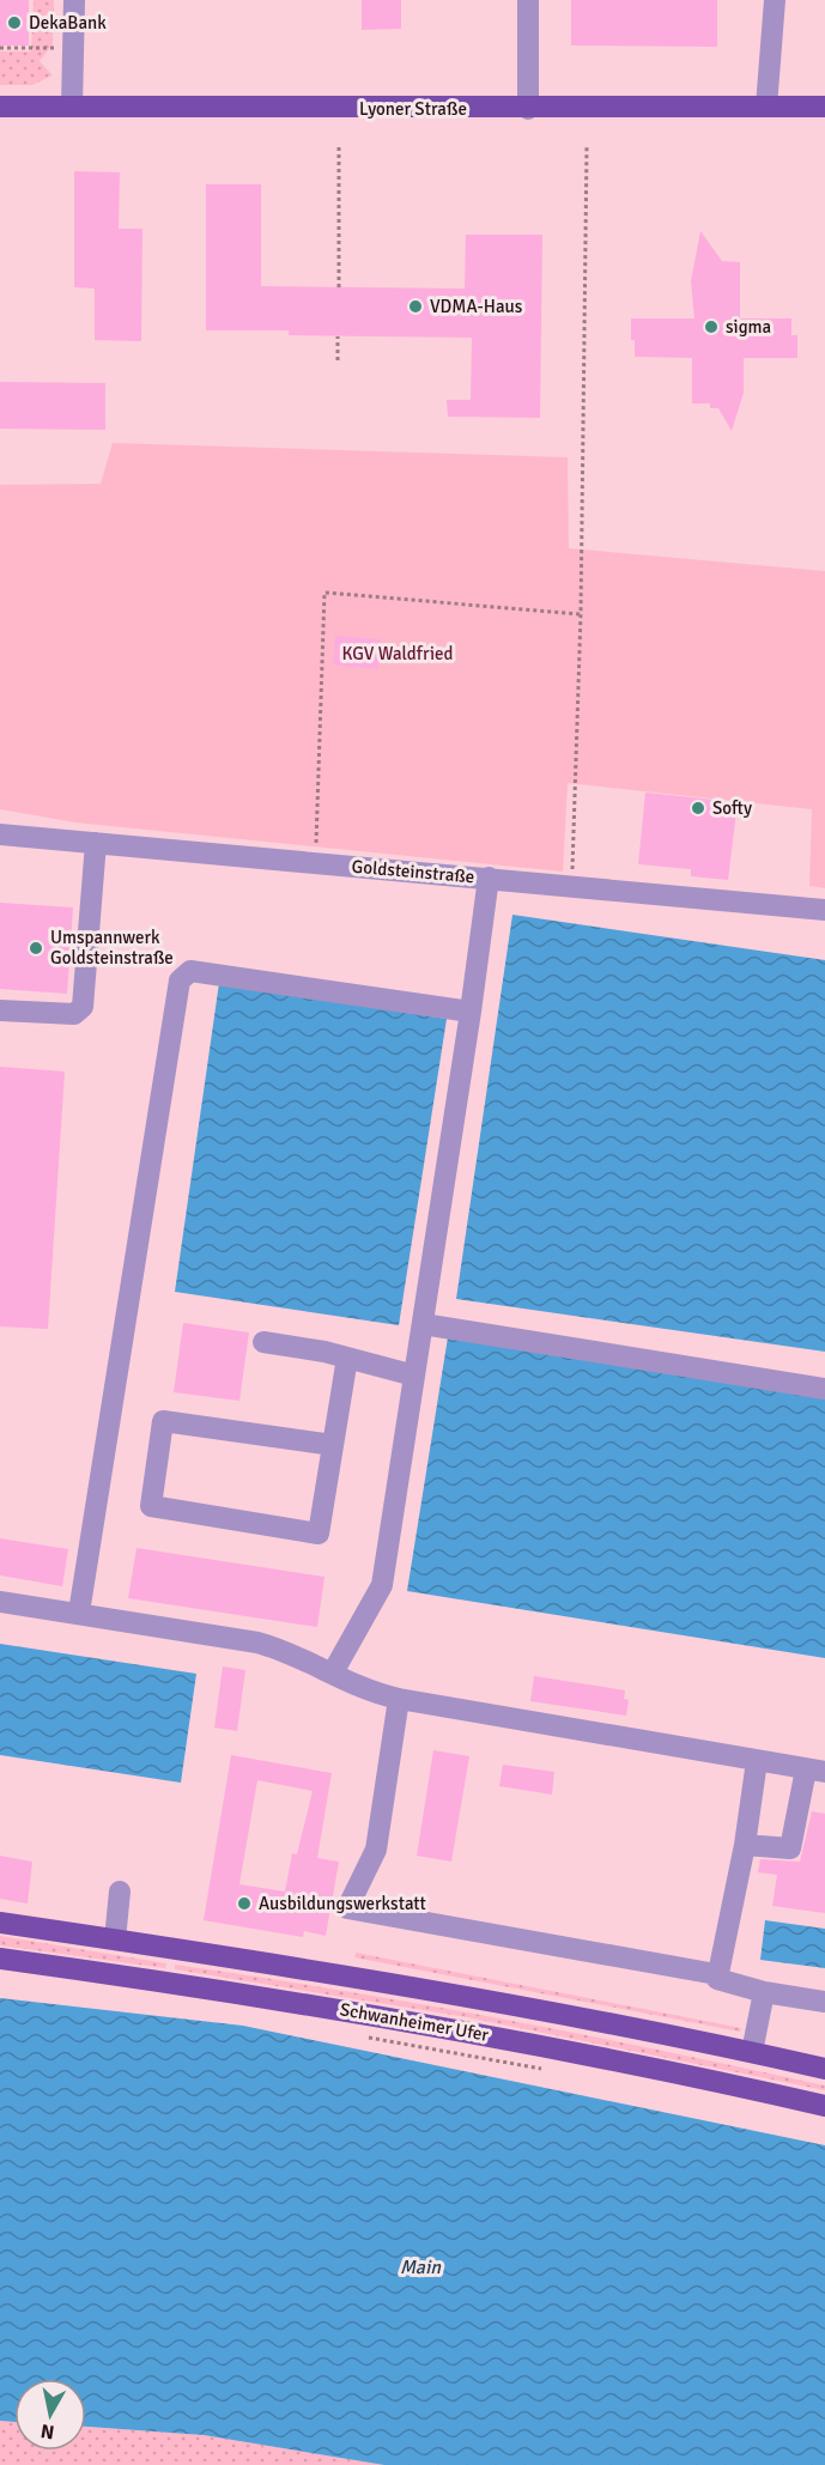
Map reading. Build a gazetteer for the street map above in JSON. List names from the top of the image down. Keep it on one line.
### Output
{"streets":{"main road":["Lyoner Straße","Schwanheimer Ufer"],"street":["Goldsteinstraße"]},"water":["Main"],"parks":["KGV Waldfried"],"places":["DekaBank","VDMA-Haus","sigma","Softy","Umspannwerk Goldsteinstraße","Ausbildungswerkstatt"],"north":"bottom"}
